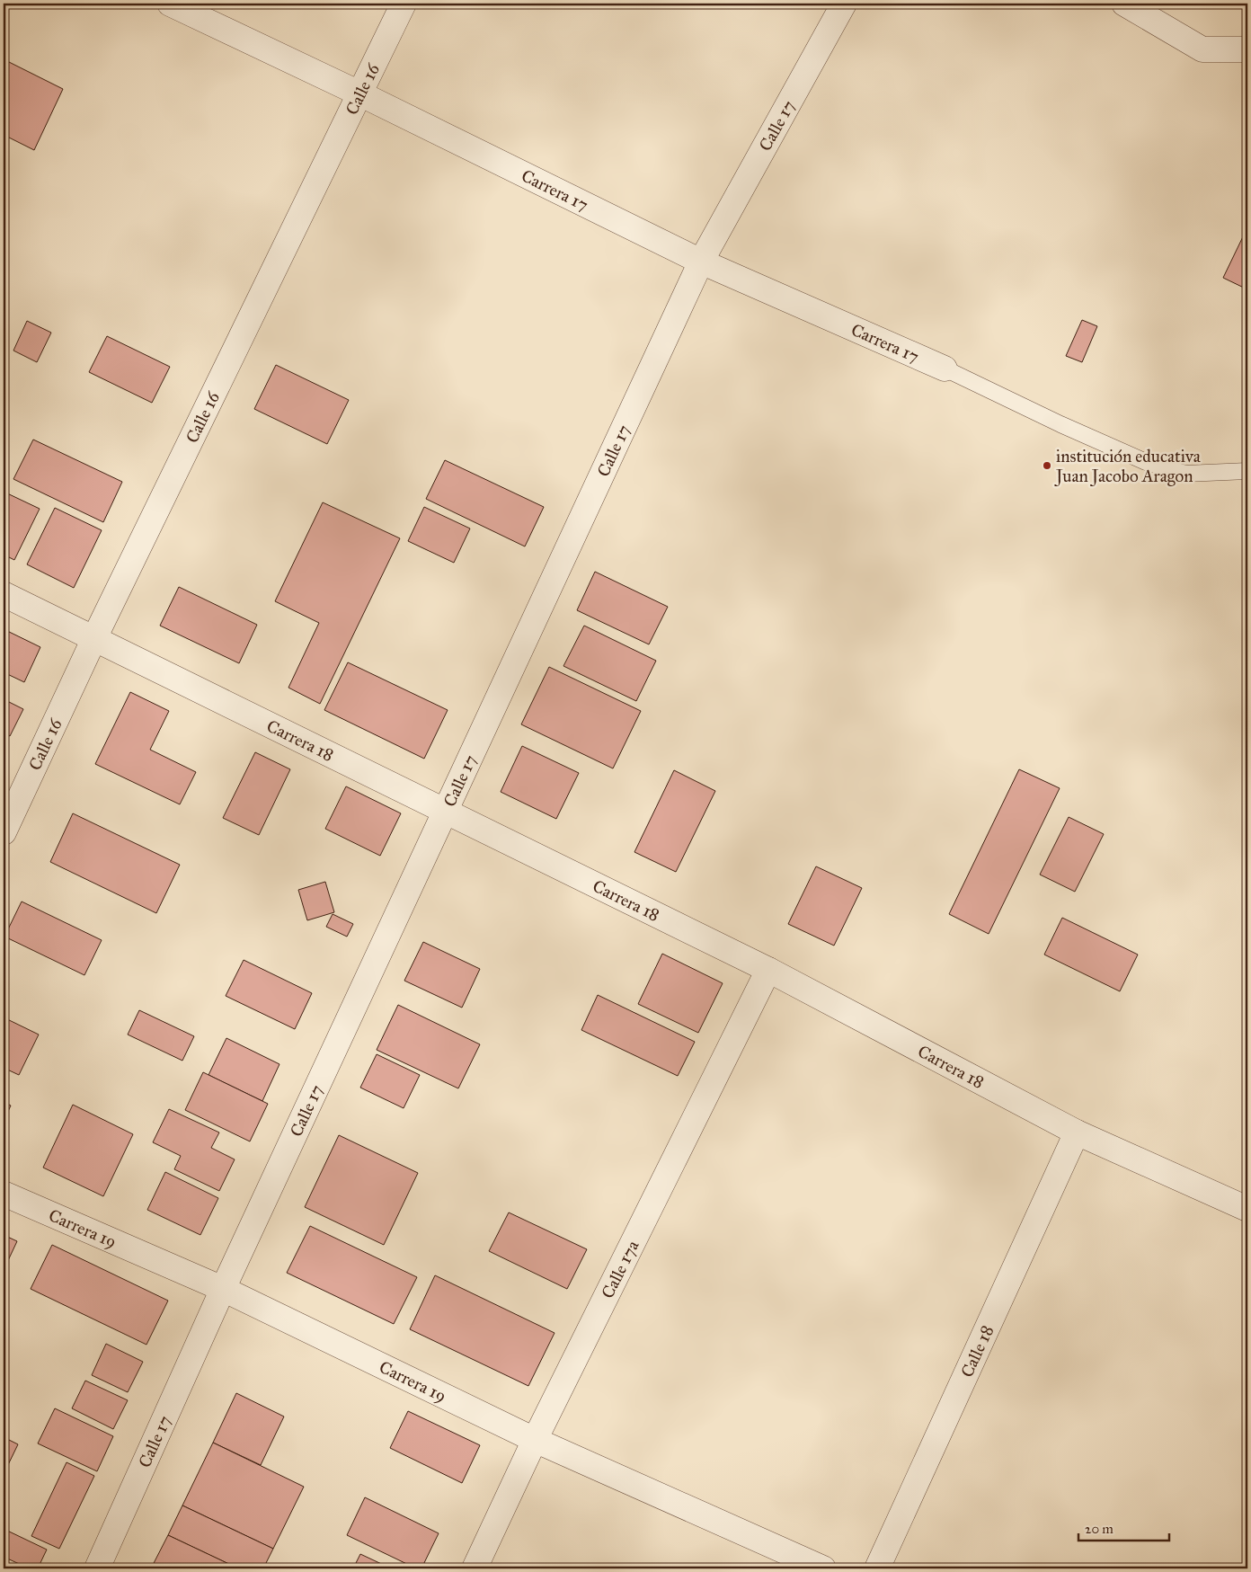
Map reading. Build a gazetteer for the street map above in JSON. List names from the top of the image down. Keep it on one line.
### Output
{"streets":{"street":["Calle 16","Calle 17","Carrera 17","Carrera 18","Carrera 19","Calle 17a","Calle 18"]},"crossings":[["Calle 16","Carrera 17"],["Calle 16","Carrera 18"],["Calle 17","Carrera 17"],["Calle 17","Carrera 18"],["Calle 17","Carrera 19"],["Carrera 18","Calle 17a"],["Carrera 18","Calle 18"],["Carrera 19","Calle 17a"]],"places":["institución educativa Juan Jacobo Aragon"],"scale_bar":"20 m"}
